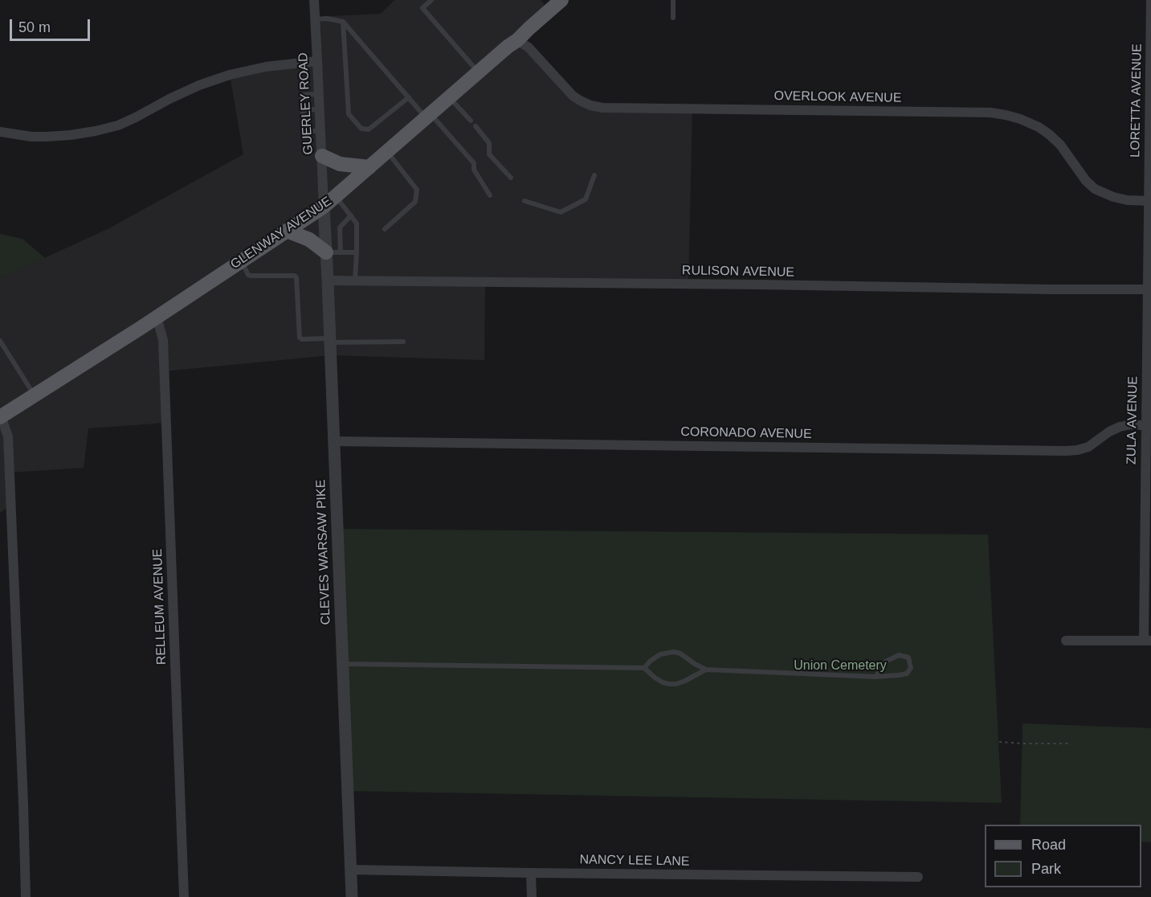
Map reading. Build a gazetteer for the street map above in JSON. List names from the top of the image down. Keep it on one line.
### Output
{"streets":{"main road":["GLENWAY AVENUE"],"street":["OVERLOOK AVENUE","LORETTA AVENUE","GUERLEY ROAD","RULISON AVENUE","ZULA AVENUE","CORONADO AVENUE","CLEVES WARSAW PIKE","RELLEUM AVENUE","NANCY LEE LANE"]},"crossings":[["OVERLOOK AVENUE","LORETTA AVENUE"],["OVERLOOK AVENUE","GLENWAY AVENUE"],["OVERLOOK AVENUE","ZULA AVENUE"],["LORETTA AVENUE","ZULA AVENUE"],["GUERLEY ROAD","GLENWAY AVENUE"],["GUERLEY ROAD","CLEVES WARSAW PIKE"],["GLENWAY AVENUE","CLEVES WARSAW PIKE"],["GLENWAY AVENUE","RELLEUM AVENUE"],["RULISON AVENUE","ZULA AVENUE"],["RULISON AVENUE","CLEVES WARSAW PIKE"],["ZULA AVENUE","CORONADO AVENUE"],["CORONADO AVENUE","CLEVES WARSAW PIKE"],["CLEVES WARSAW PIKE","NANCY LEE LANE"]],"parks":["Union Cemetery"],"legend":["Road","Park"],"scale_bar":"50 m"}
